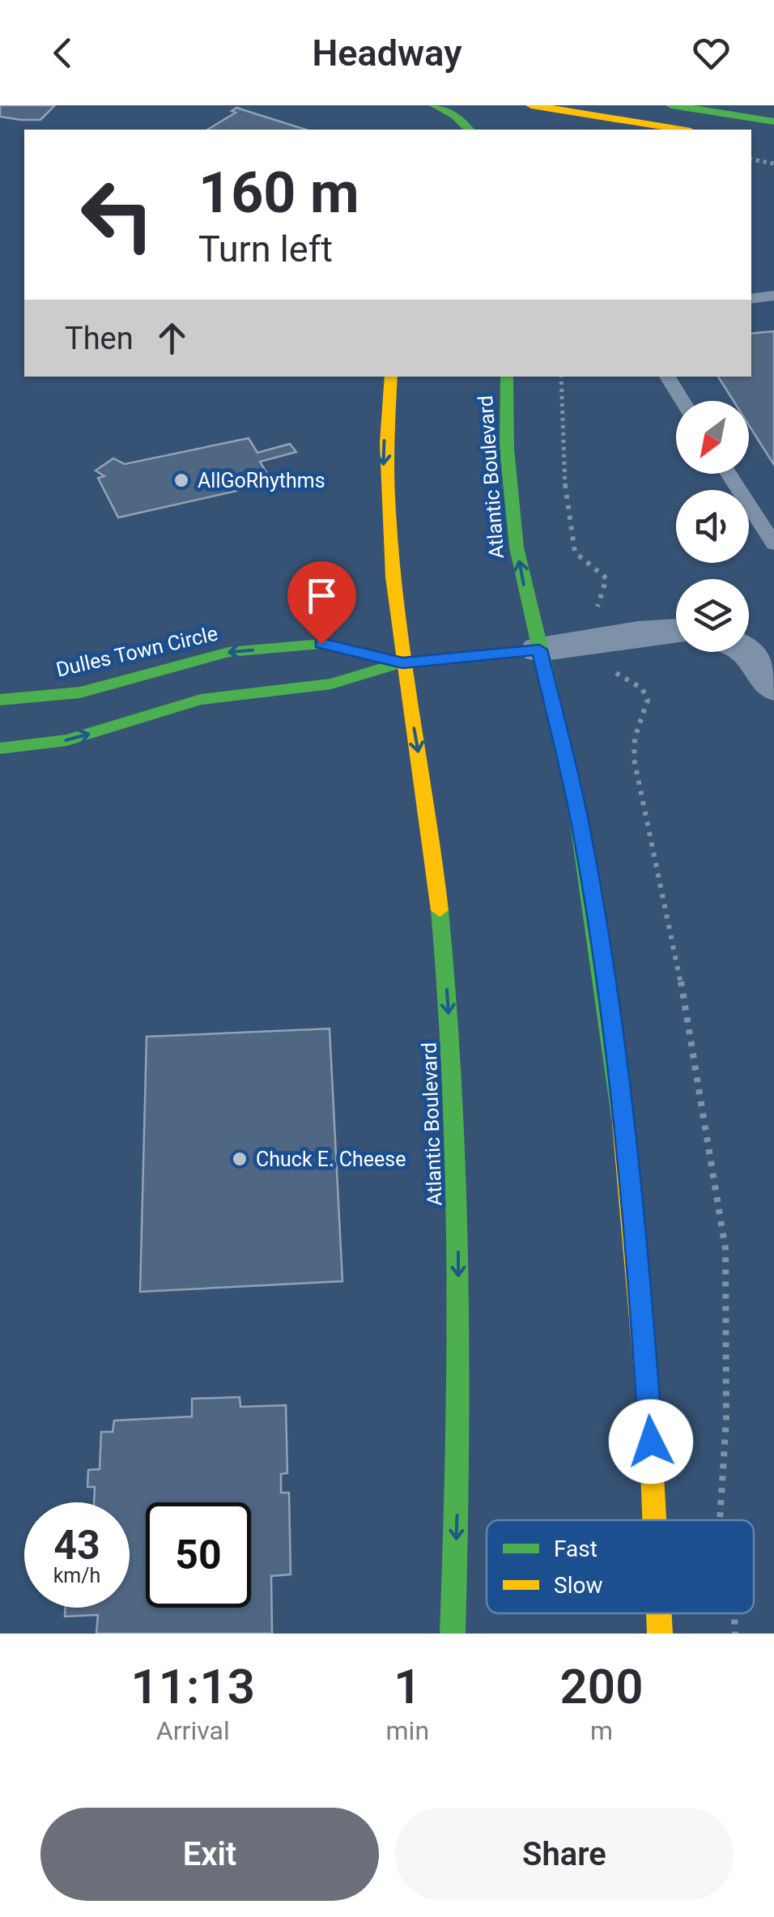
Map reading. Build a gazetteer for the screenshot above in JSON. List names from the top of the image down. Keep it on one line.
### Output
{"streets":{"main road":["Atlantic Boulevard","Dulles Town Circle"]},"crossings":[["Atlantic Boulevard","Dulles Town Circle"]],"places":["AllGoRhythms","Chuck E. Cheese"],"legend":["Fast","Slow"],"north":"bottom left","page":{"header":"Headway","turn":["160 m","Turn left"],"then":"Then","speed":"43 km/h","limit":"50","eta":["11:13","Arrival","1","min","200","m"],"buttons":["Exit","Share"]}}
